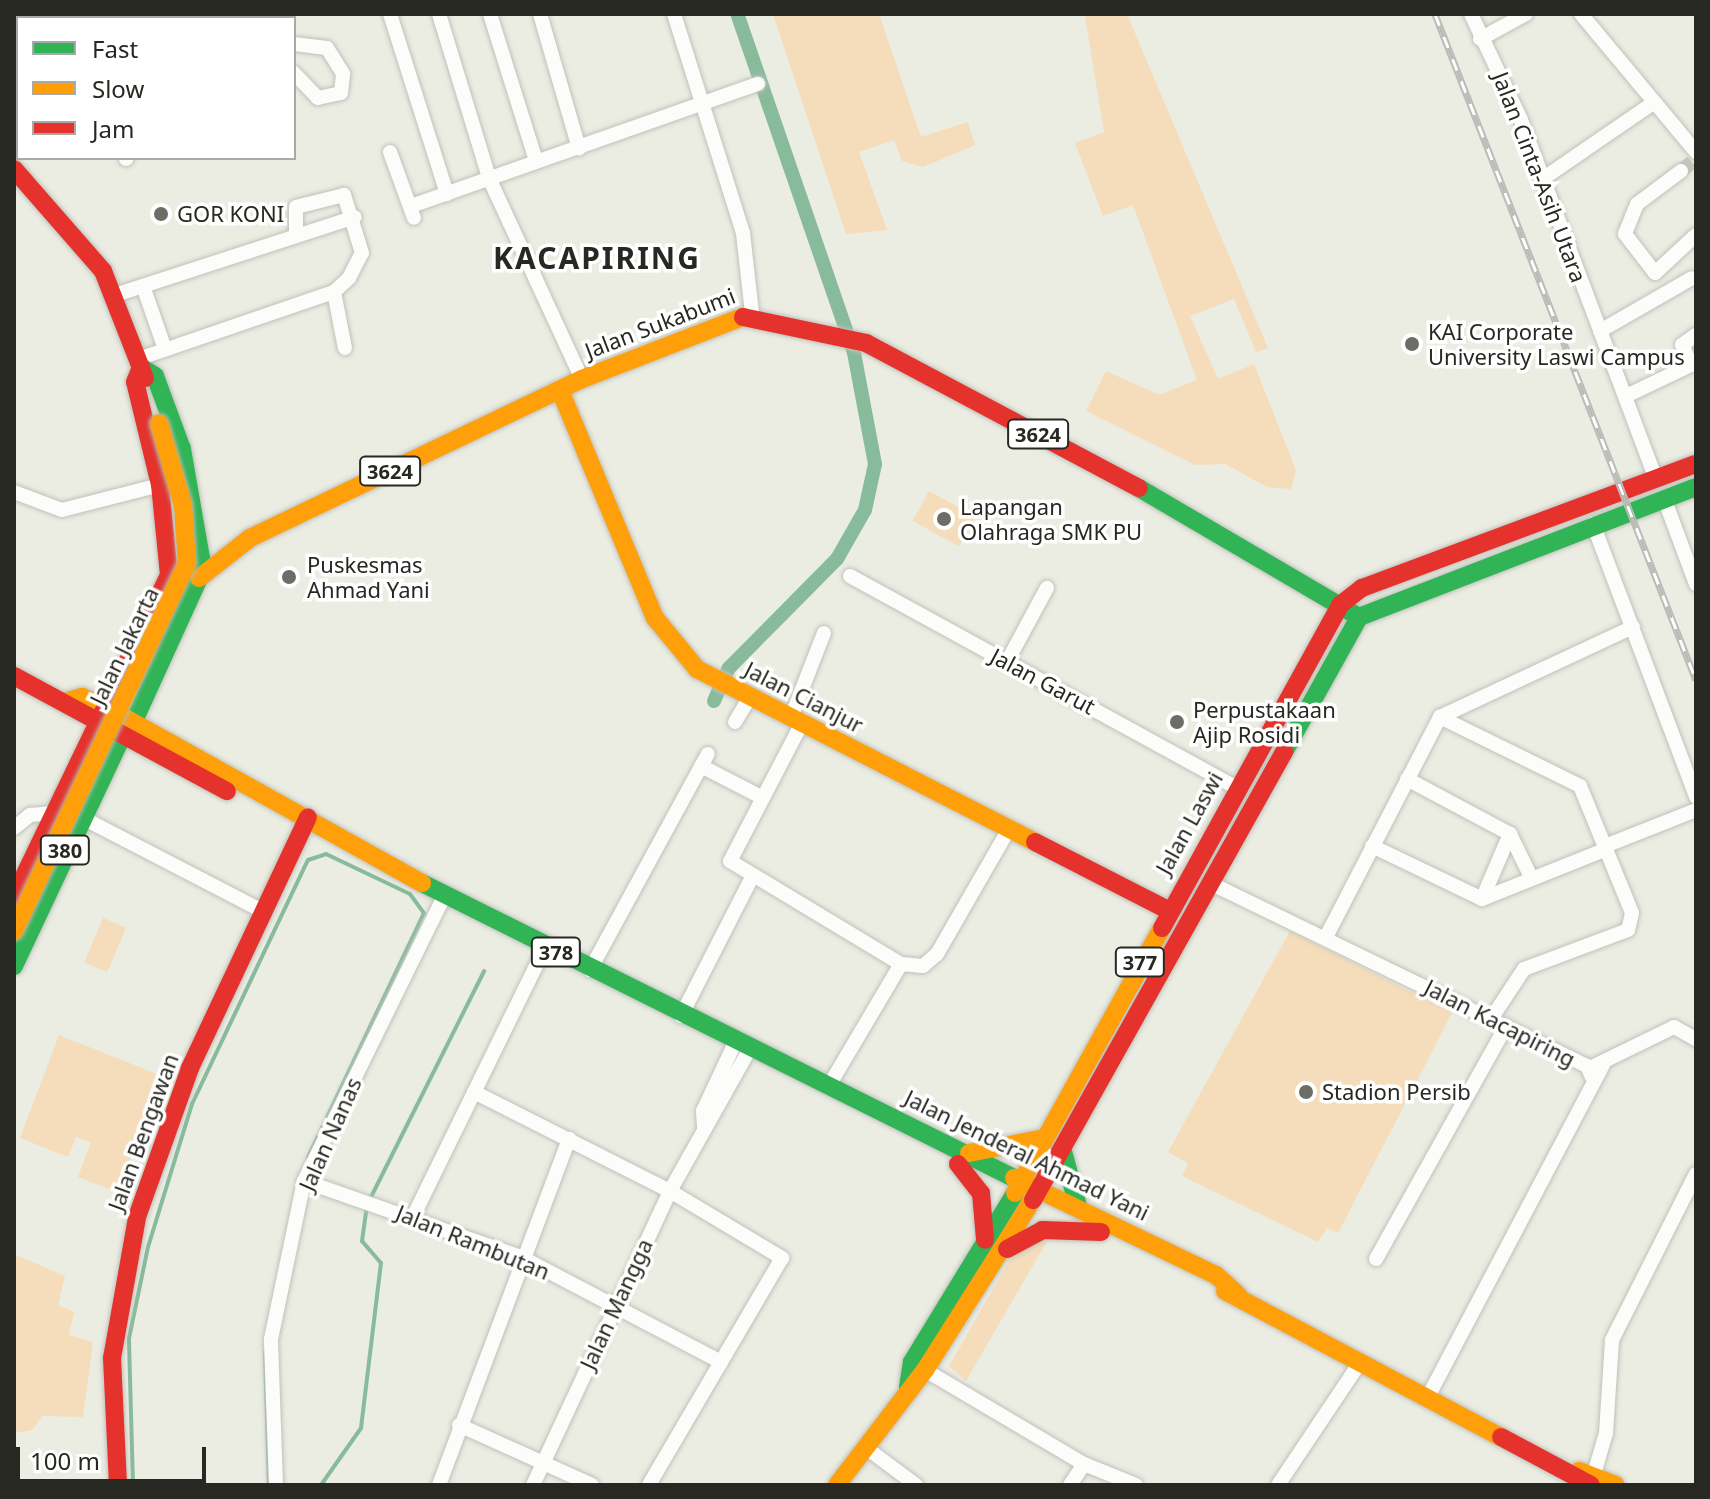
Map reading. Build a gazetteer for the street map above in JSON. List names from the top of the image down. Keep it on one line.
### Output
{"streets":{"main road":["Jalan Sukabumi","3624","Jalan Jakarta","Jalan Cianjur","Jalan Laswi","380","378","377","Jalan Bengawan","Jalan Jenderal Ahmad Yani"],"street":["Jalan Cinta-Asih Utara","Jalan Garut","Jalan Kacapiring","Jalan Nanas","Jalan Rambutan","Jalan Mangga"]},"crossings":[["Jalan Sukabumi","Jalan Jakarta"],["Jalan Sukabumi","Jalan Cianjur"],["Jalan Sukabumi","Jalan Laswi"],["Jalan Sukabumi","377"],["Jalan Jakarta","380"],["Jalan Jakarta","Jalan Jenderal Ahmad Yani"],["Jalan Garut","Jalan Laswi"],["Jalan Cianjur","Jalan Laswi"],["Jalan Laswi","377"],["Jalan Laswi","Jalan Jenderal Ahmad Yani"],["380","Jalan Jenderal Ahmad Yani"],["377","Jalan Kacapiring"],["377","Jalan Jenderal Ahmad Yani"],["Jalan Kacapiring","Jalan Jenderal Ahmad Yani"],["Jalan Bengawan","Jalan Jenderal Ahmad Yani"],["Jalan Nanas","Jalan Jenderal Ahmad Yani"],["Jalan Nanas","Jalan Rambutan"],["Jalan Jenderal Ahmad Yani","Jalan Mangga"],["Jalan Rambutan","Jalan Mangga"]],"districts":["KACAPIRING"],"places":["GOR KONI","KAI Corporate University Laswi Campus","Lapangan Olahraga SMK PU","Puskesmas Ahmad Yani","Perpustakaan Ajip Rosidi","Stadion Persib"],"legend":["Fast","Slow","Jam"],"scale_bar":"100 m"}
